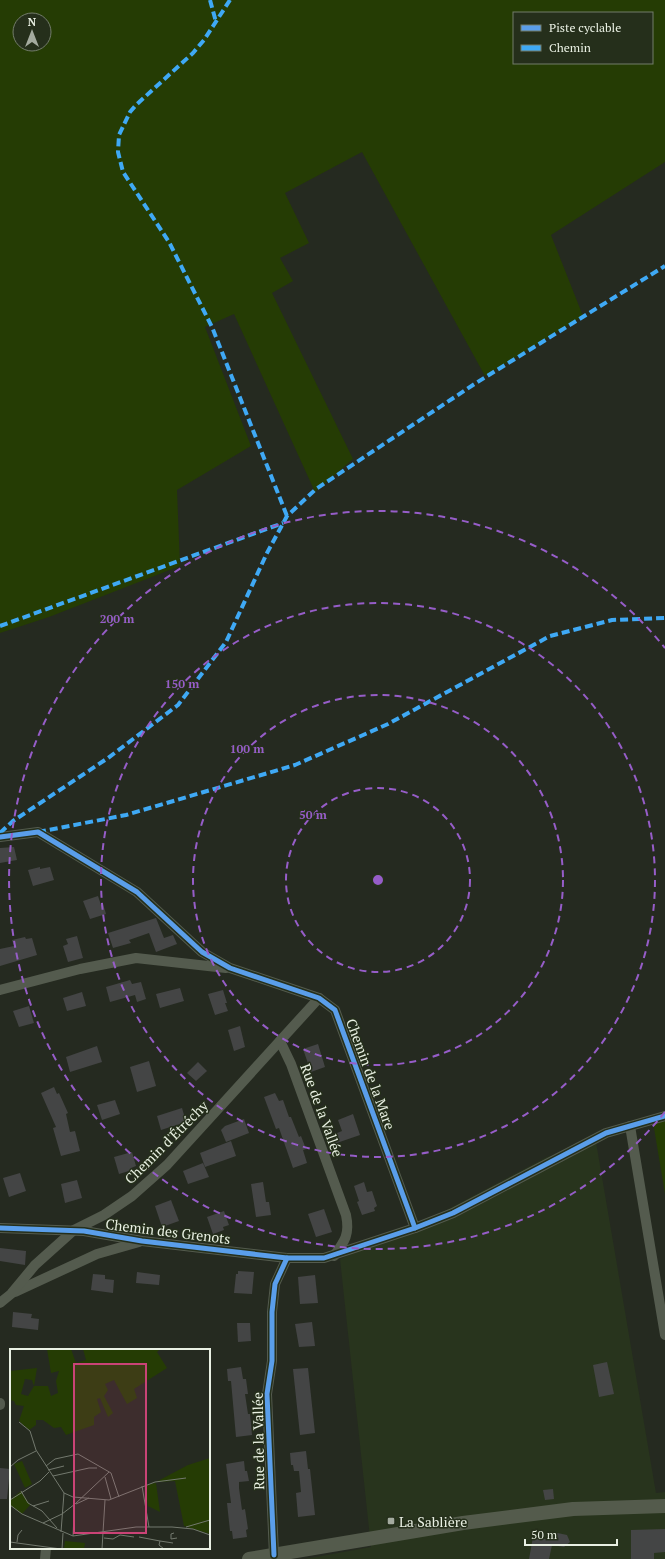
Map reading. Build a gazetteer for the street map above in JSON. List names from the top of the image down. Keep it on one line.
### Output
{"streets":{"street":["Chemin de la Mare","Rue de la Vallée","Chemin d'Étréchy","Chemin des Grenots"]},"crossings":[["Chemin de la Mare","Chemin d'Étréchy"],["Chemin de la Mare","Chemin des Grenots"],["Rue de la Vallée","Chemin d'Étréchy"],["Rue de la Vallée","Chemin des Grenots"],["Chemin d'Étréchy","Chemin des Grenots"]],"places":{"transit":["La Sablière"]},"legend":["Piste cyclable","Chemin"],"scale_bar":"50 m","north":"top","rings":["200 m","150 m","100 m","50 m"]}
